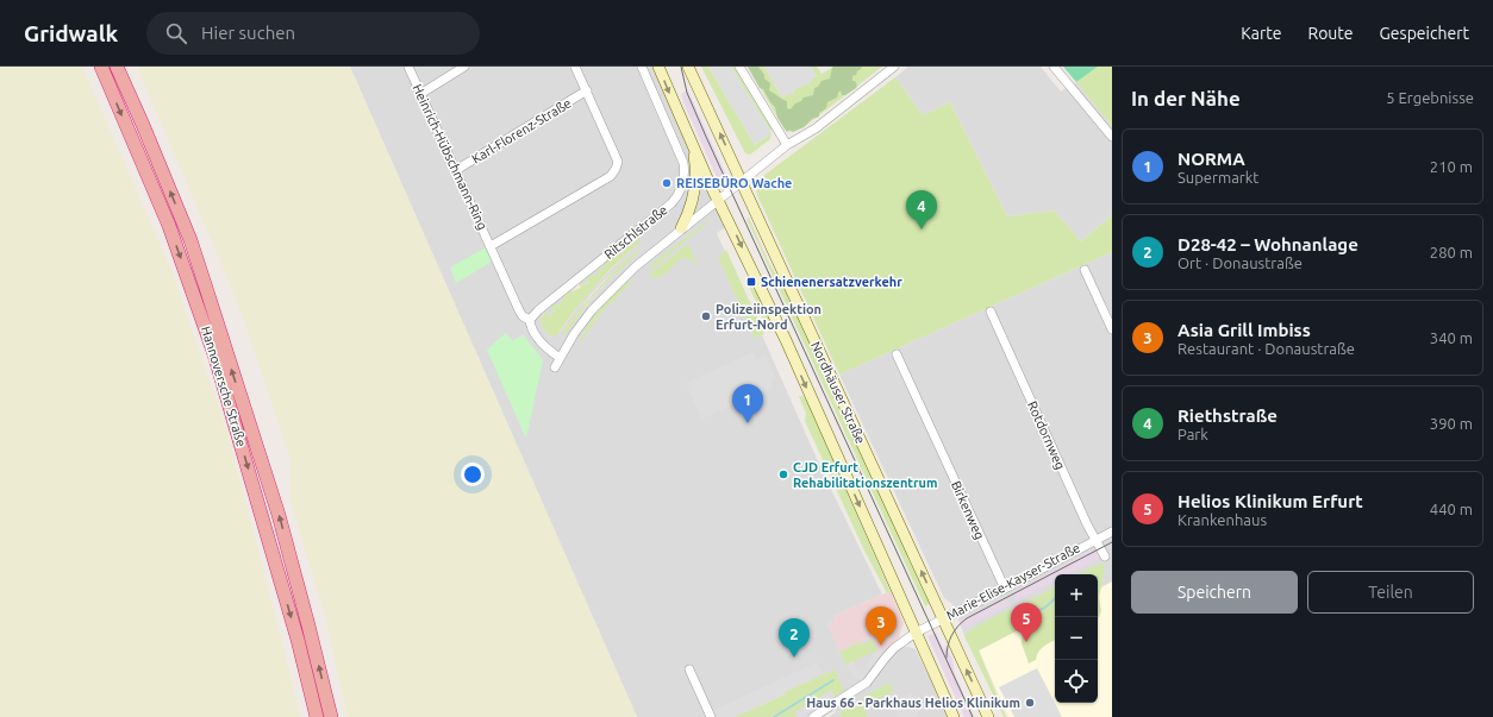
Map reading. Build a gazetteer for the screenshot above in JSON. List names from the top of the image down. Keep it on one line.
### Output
{"streets":{"highway":["Hannoversche Straße"],"main road":["Nordhäuser Straße"],"street":["Karl-Florenz-Straße","Heinrich-Hübschmann-Ring","Ritschlstraße","Rotdornweg","Birkenweg","Marie-Elise-Kayser-Straße"]},"crossings":[["Karl-Florenz-Straße","Heinrich-Hübschmann-Ring"],["Heinrich-Hübschmann-Ring","Ritschlstraße"],["Nordhäuser Straße","Marie-Elise-Kayser-Straße"],["Rotdornweg","Marie-Elise-Kayser-Straße"],["Birkenweg","Marie-Elise-Kayser-Straße"]],"places":{"other":["REISEBÜRO Wache","Polizeiinspektion Erfurt-Nord","CJD Erfurt Rehabilitationszentrum","Haus 66 - Parkhaus Helios Klinikum"],"transit":["Schienenersatzverkehr"]},"page":{"header":"Gridwalk","search":"Hier suchen","nav":["Karte","Route","Gespeichert"],"heading":["In der Nähe","5 Ergebnisse"],"list":[{"mark":"1","name":"NORMA","note":"Supermarkt","value":"210 m"},{"mark":"2","name":"D28-42 – Wohnanlage","note":"Ort · Donaustraße","value":"280 m"},{"mark":"3","name":"Asia Grill Imbiss","note":"Restaurant · Donaustraße","value":"340 m"},{"mark":"4","name":"Riethstraße","note":"Park","value":"390 m"},{"mark":"5","name":"Helios Klinikum Erfurt","note":"Krankenhaus","value":"440 m"}],"pins":["4","1","5","3","2"],"buttons":["Speichern","Teilen"],"map_buttons":["+","−"]}}
